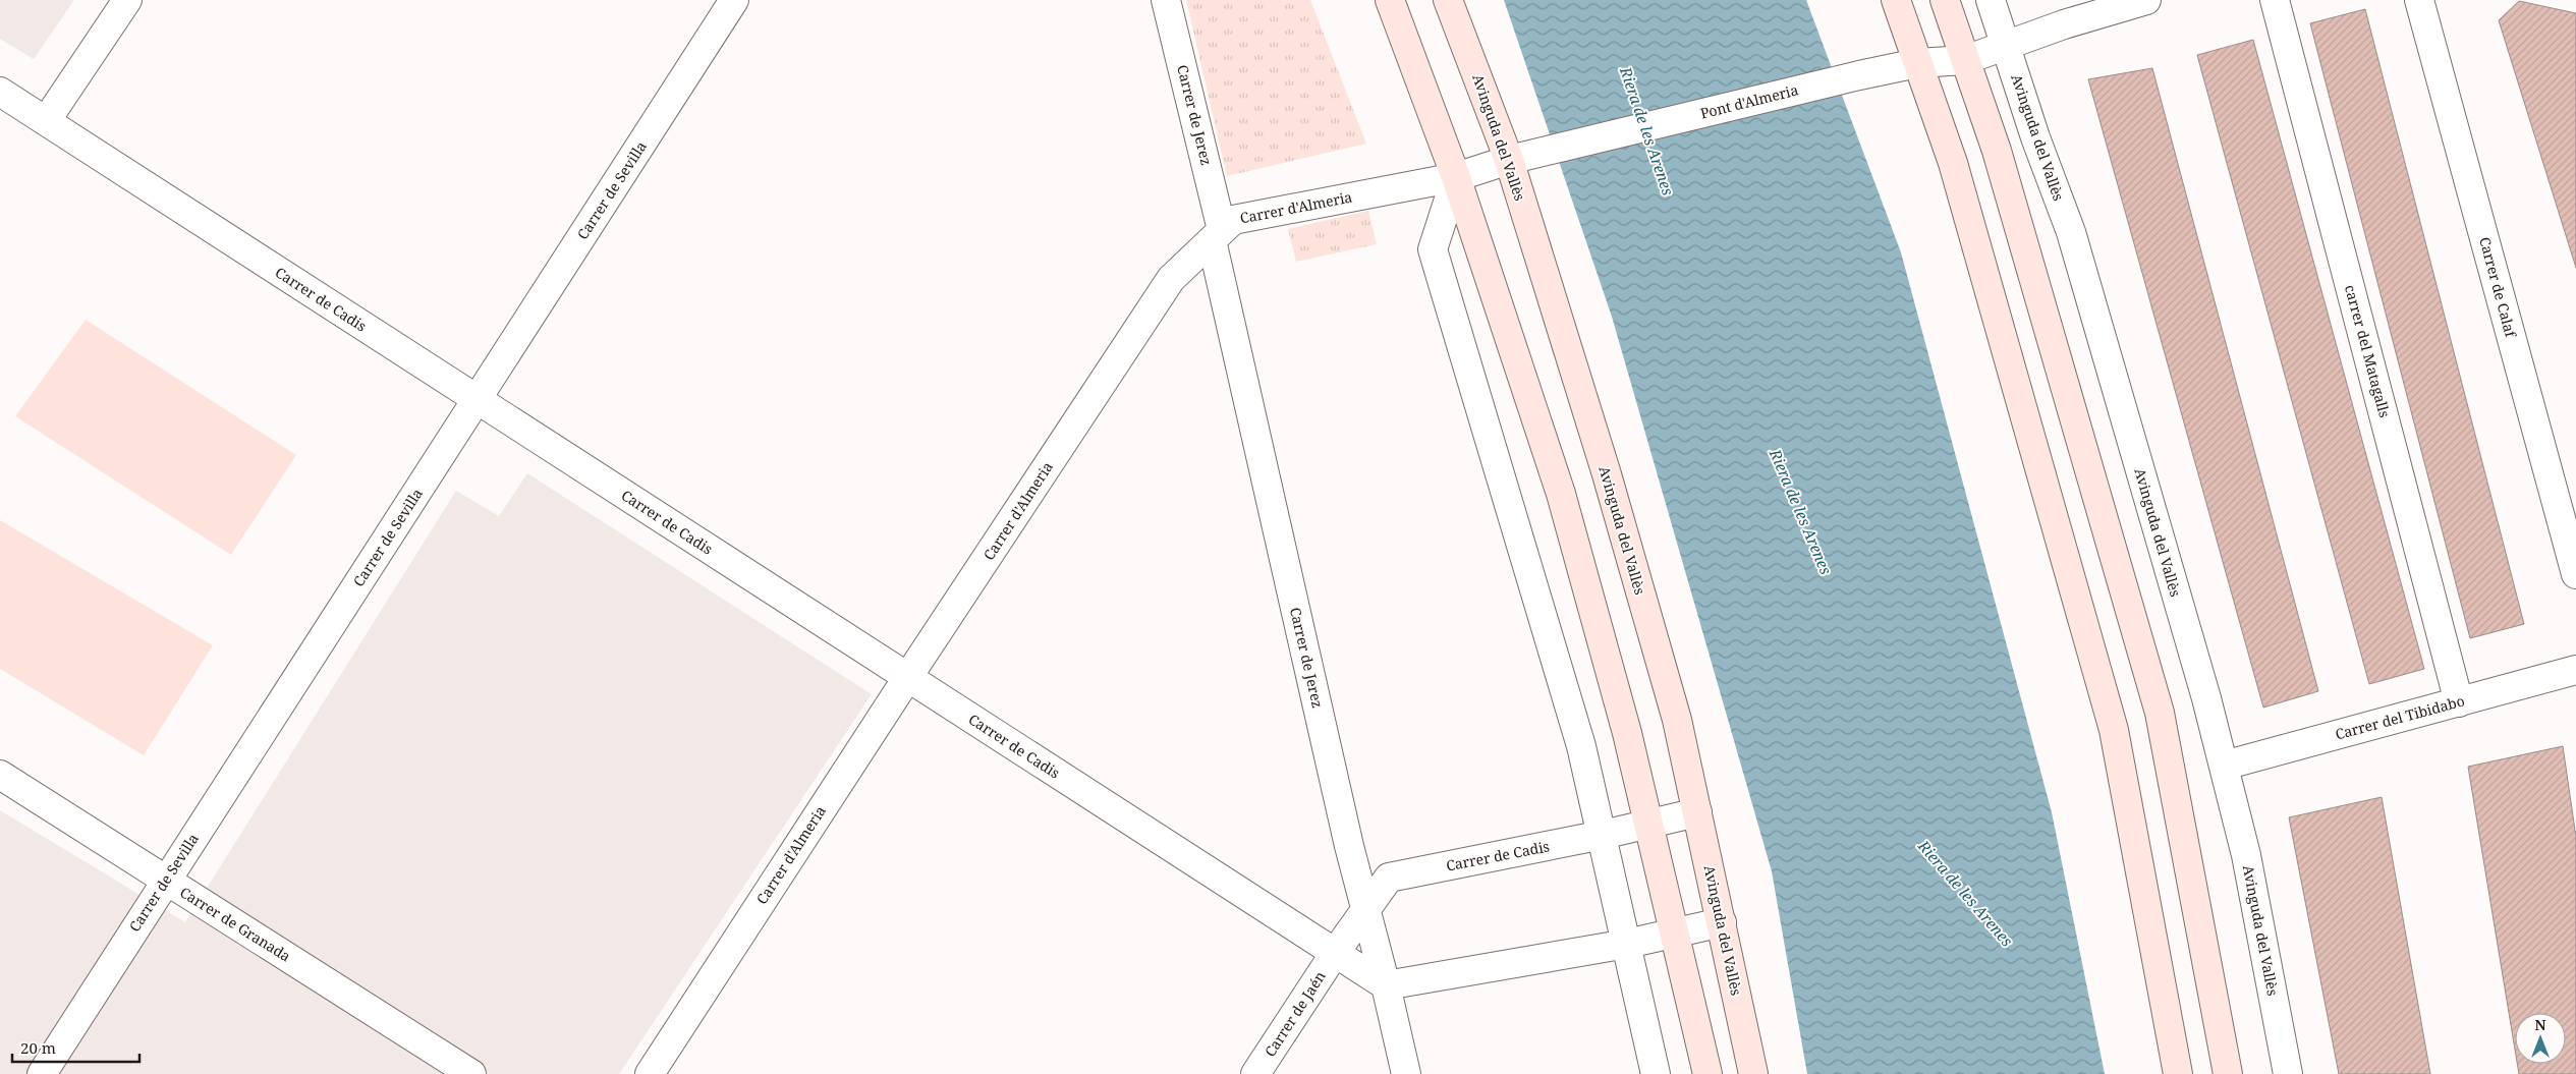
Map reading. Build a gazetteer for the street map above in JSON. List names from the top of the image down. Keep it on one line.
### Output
{"streets":{"main road":["Avinguda del Vallès"],"street":["Pont d'Almeria","Carrer de Jerez","Carrer de Sevilla","Carrer d'Almeria","Carrer de Calaf","Carrer de Cadis","carrer del Matagalls","Carrer del Tibidabo","Carrer de Granada","Carrer de Jaén"]},"crossings":[["Pont d'Almeria","Avinguda del Vallès"],["Pont d'Almeria","Carrer d'Almeria"],["Carrer de Jerez","Carrer d'Almeria"],["Carrer de Jerez","Carrer de Cadis"],["Avinguda del Vallès","Carrer d'Almeria"],["Avinguda del Vallès","Carrer de Cadis"],["Avinguda del Vallès","Carrer del Tibidabo"],["Carrer de Sevilla","Carrer de Cadis"],["Carrer de Sevilla","Carrer de Granada"],["Carrer d'Almeria","Carrer de Cadis"],["Carrer de Cadis","Carrer de Jaén"],["carrer del Matagalls","Carrer del Tibidabo"]],"water":["Riera de les Arenes"],"scale_bar":"20 m","north":"top"}
